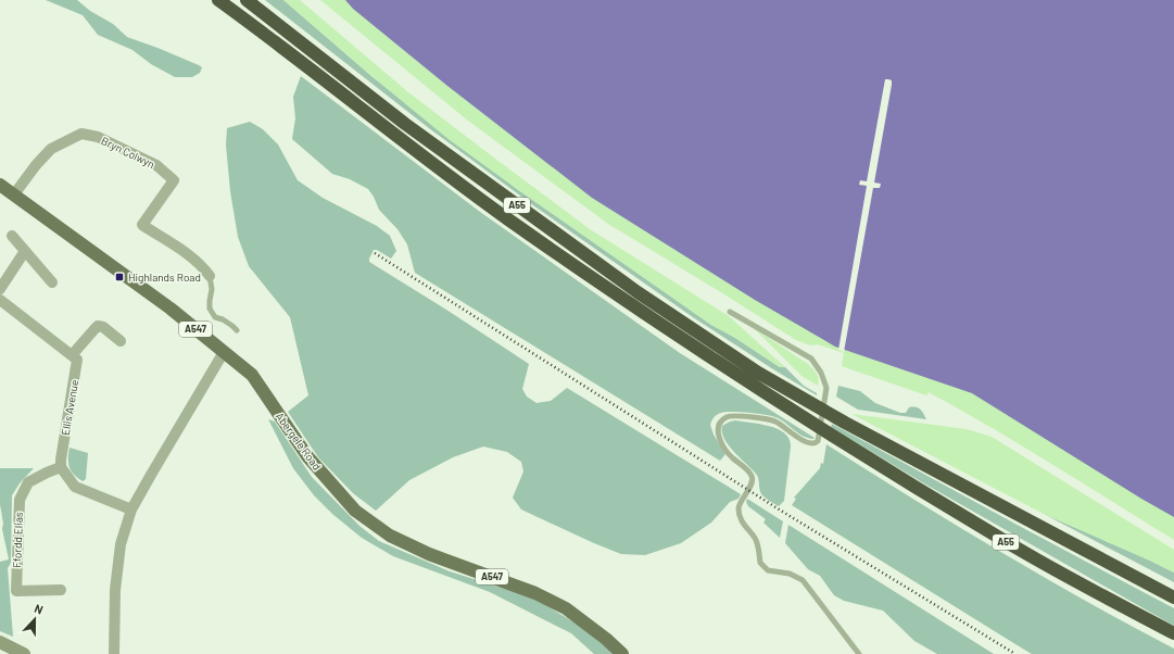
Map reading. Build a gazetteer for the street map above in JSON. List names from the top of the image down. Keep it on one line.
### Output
{"streets":{"highway":["A55"],"main road":["A547","Abergele Road"],"street":["Bryn Colwyn","Ellis Avenue","Ffordd Elias"]},"crossings":[["Bryn Colwyn","Abergele Road"],["Ellis Avenue","Ffordd Elias"]],"places":{"transit":["Highlands Road"]},"north":"top"}
